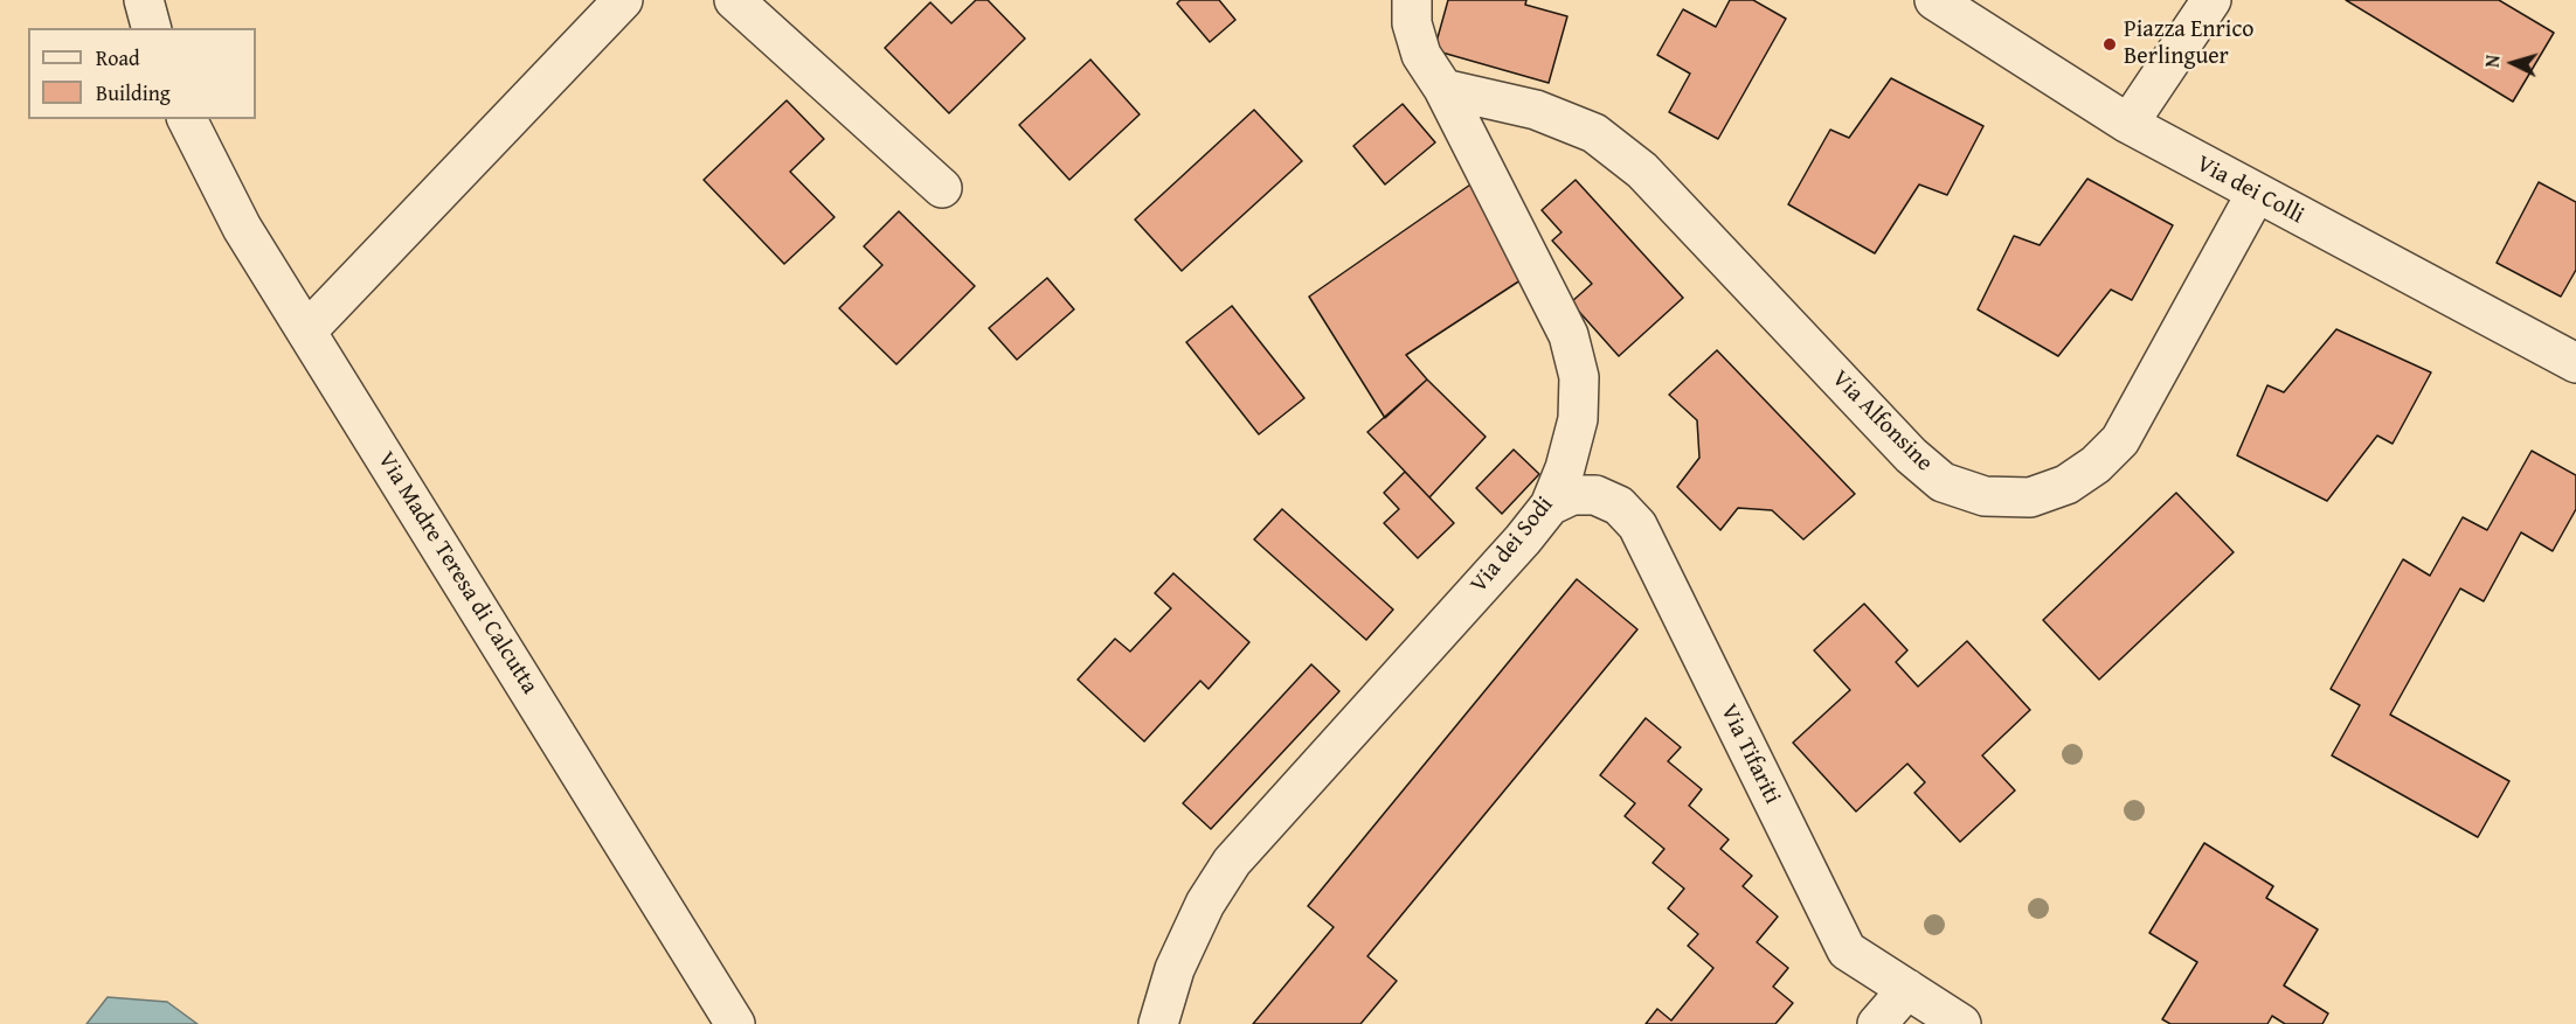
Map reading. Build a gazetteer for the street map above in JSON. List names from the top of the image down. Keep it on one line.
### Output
{"streets":{"street":["Via dei Colli","Via Alfonsine","Via dei Sodi","Via Madre Teresa di Calcutta","Via Tifariti"]},"crossings":[["Via dei Colli","Via Alfonsine"],["Via Alfonsine","Via dei Sodi"],["Via dei Sodi","Via Tifariti"]],"places":["Piazza Enrico Berlinguer"],"legend":["Road","Building"],"north":"left"}
